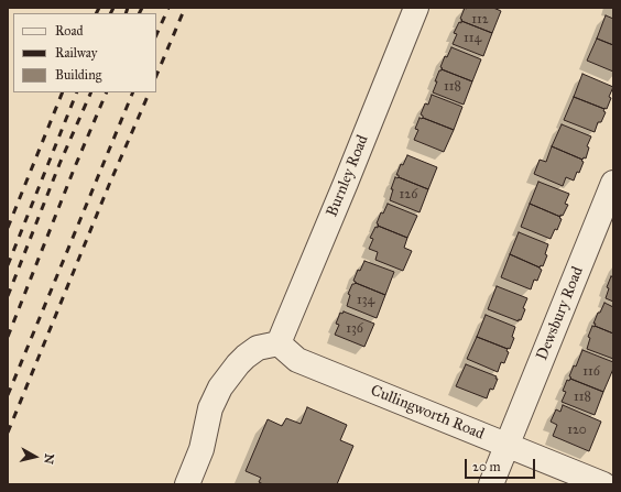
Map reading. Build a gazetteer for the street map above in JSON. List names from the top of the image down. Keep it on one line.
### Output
{"streets":{"street":["Burnley Road","Dewsbury Road","Cullingworth Road"]},"crossings":[["Burnley Road","Cullingworth Road"],["Dewsbury Road","Cullingworth Road"]],"house_numbers":["112","114","118","126","134","136","116","118","120"],"legend":["Road","Railway","Building"],"scale_bar":"20 m","north":"right"}
